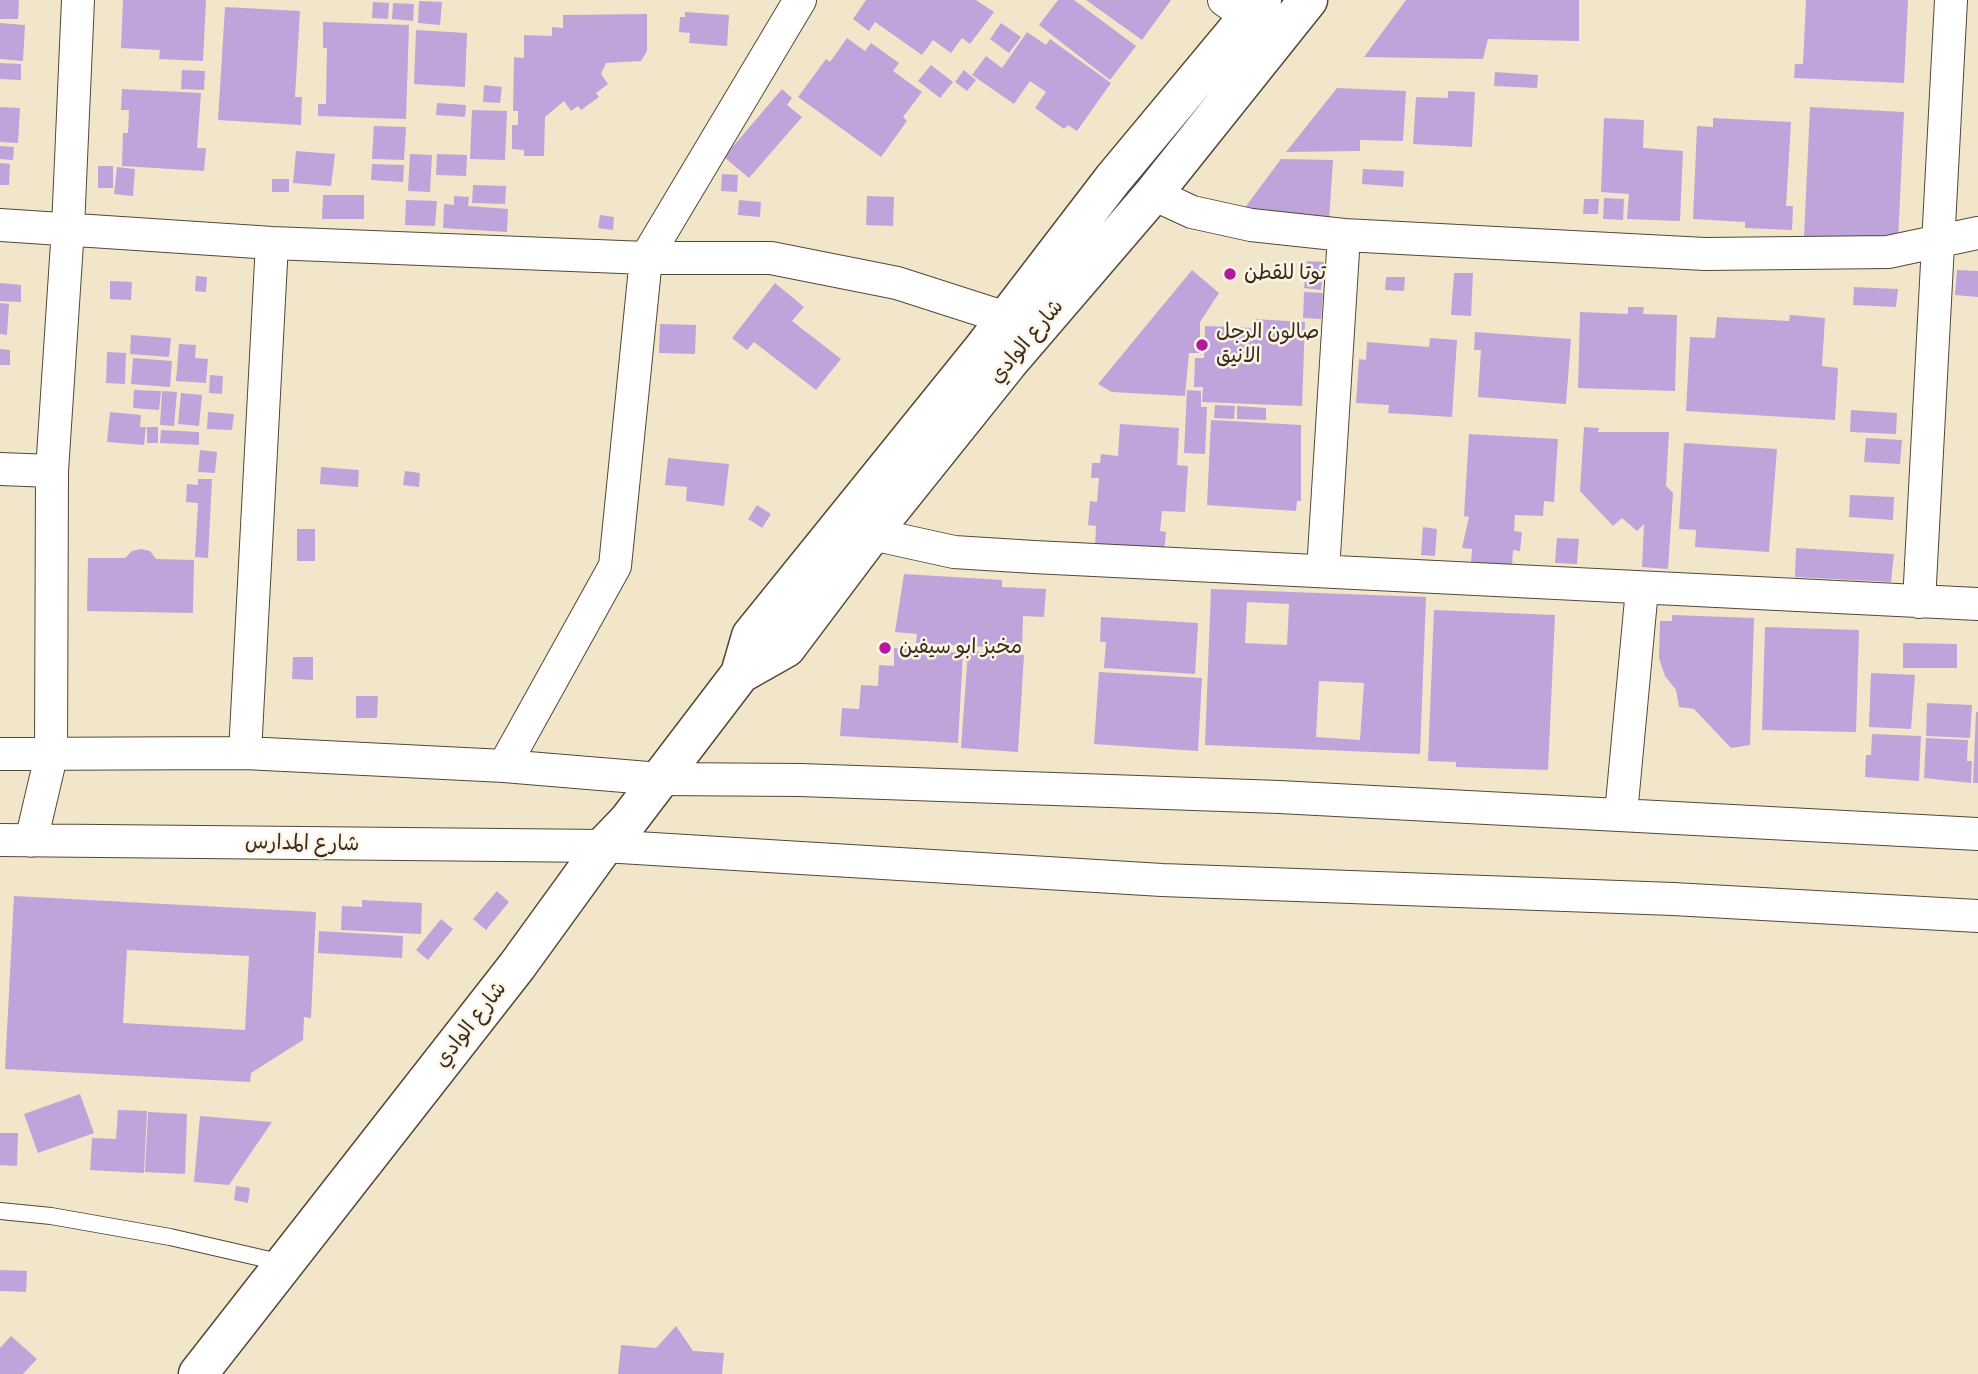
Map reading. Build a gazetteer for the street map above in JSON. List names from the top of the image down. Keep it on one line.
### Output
{"streets":{"main road":["شارع الوادي"],"street":["شارع المدارس"]},"crossings":[["شارع الوادي","شارع المدارس"]],"places":["توتا للقطن","صالون الرجل الانيق","مخبز ابو سيفين"]}
